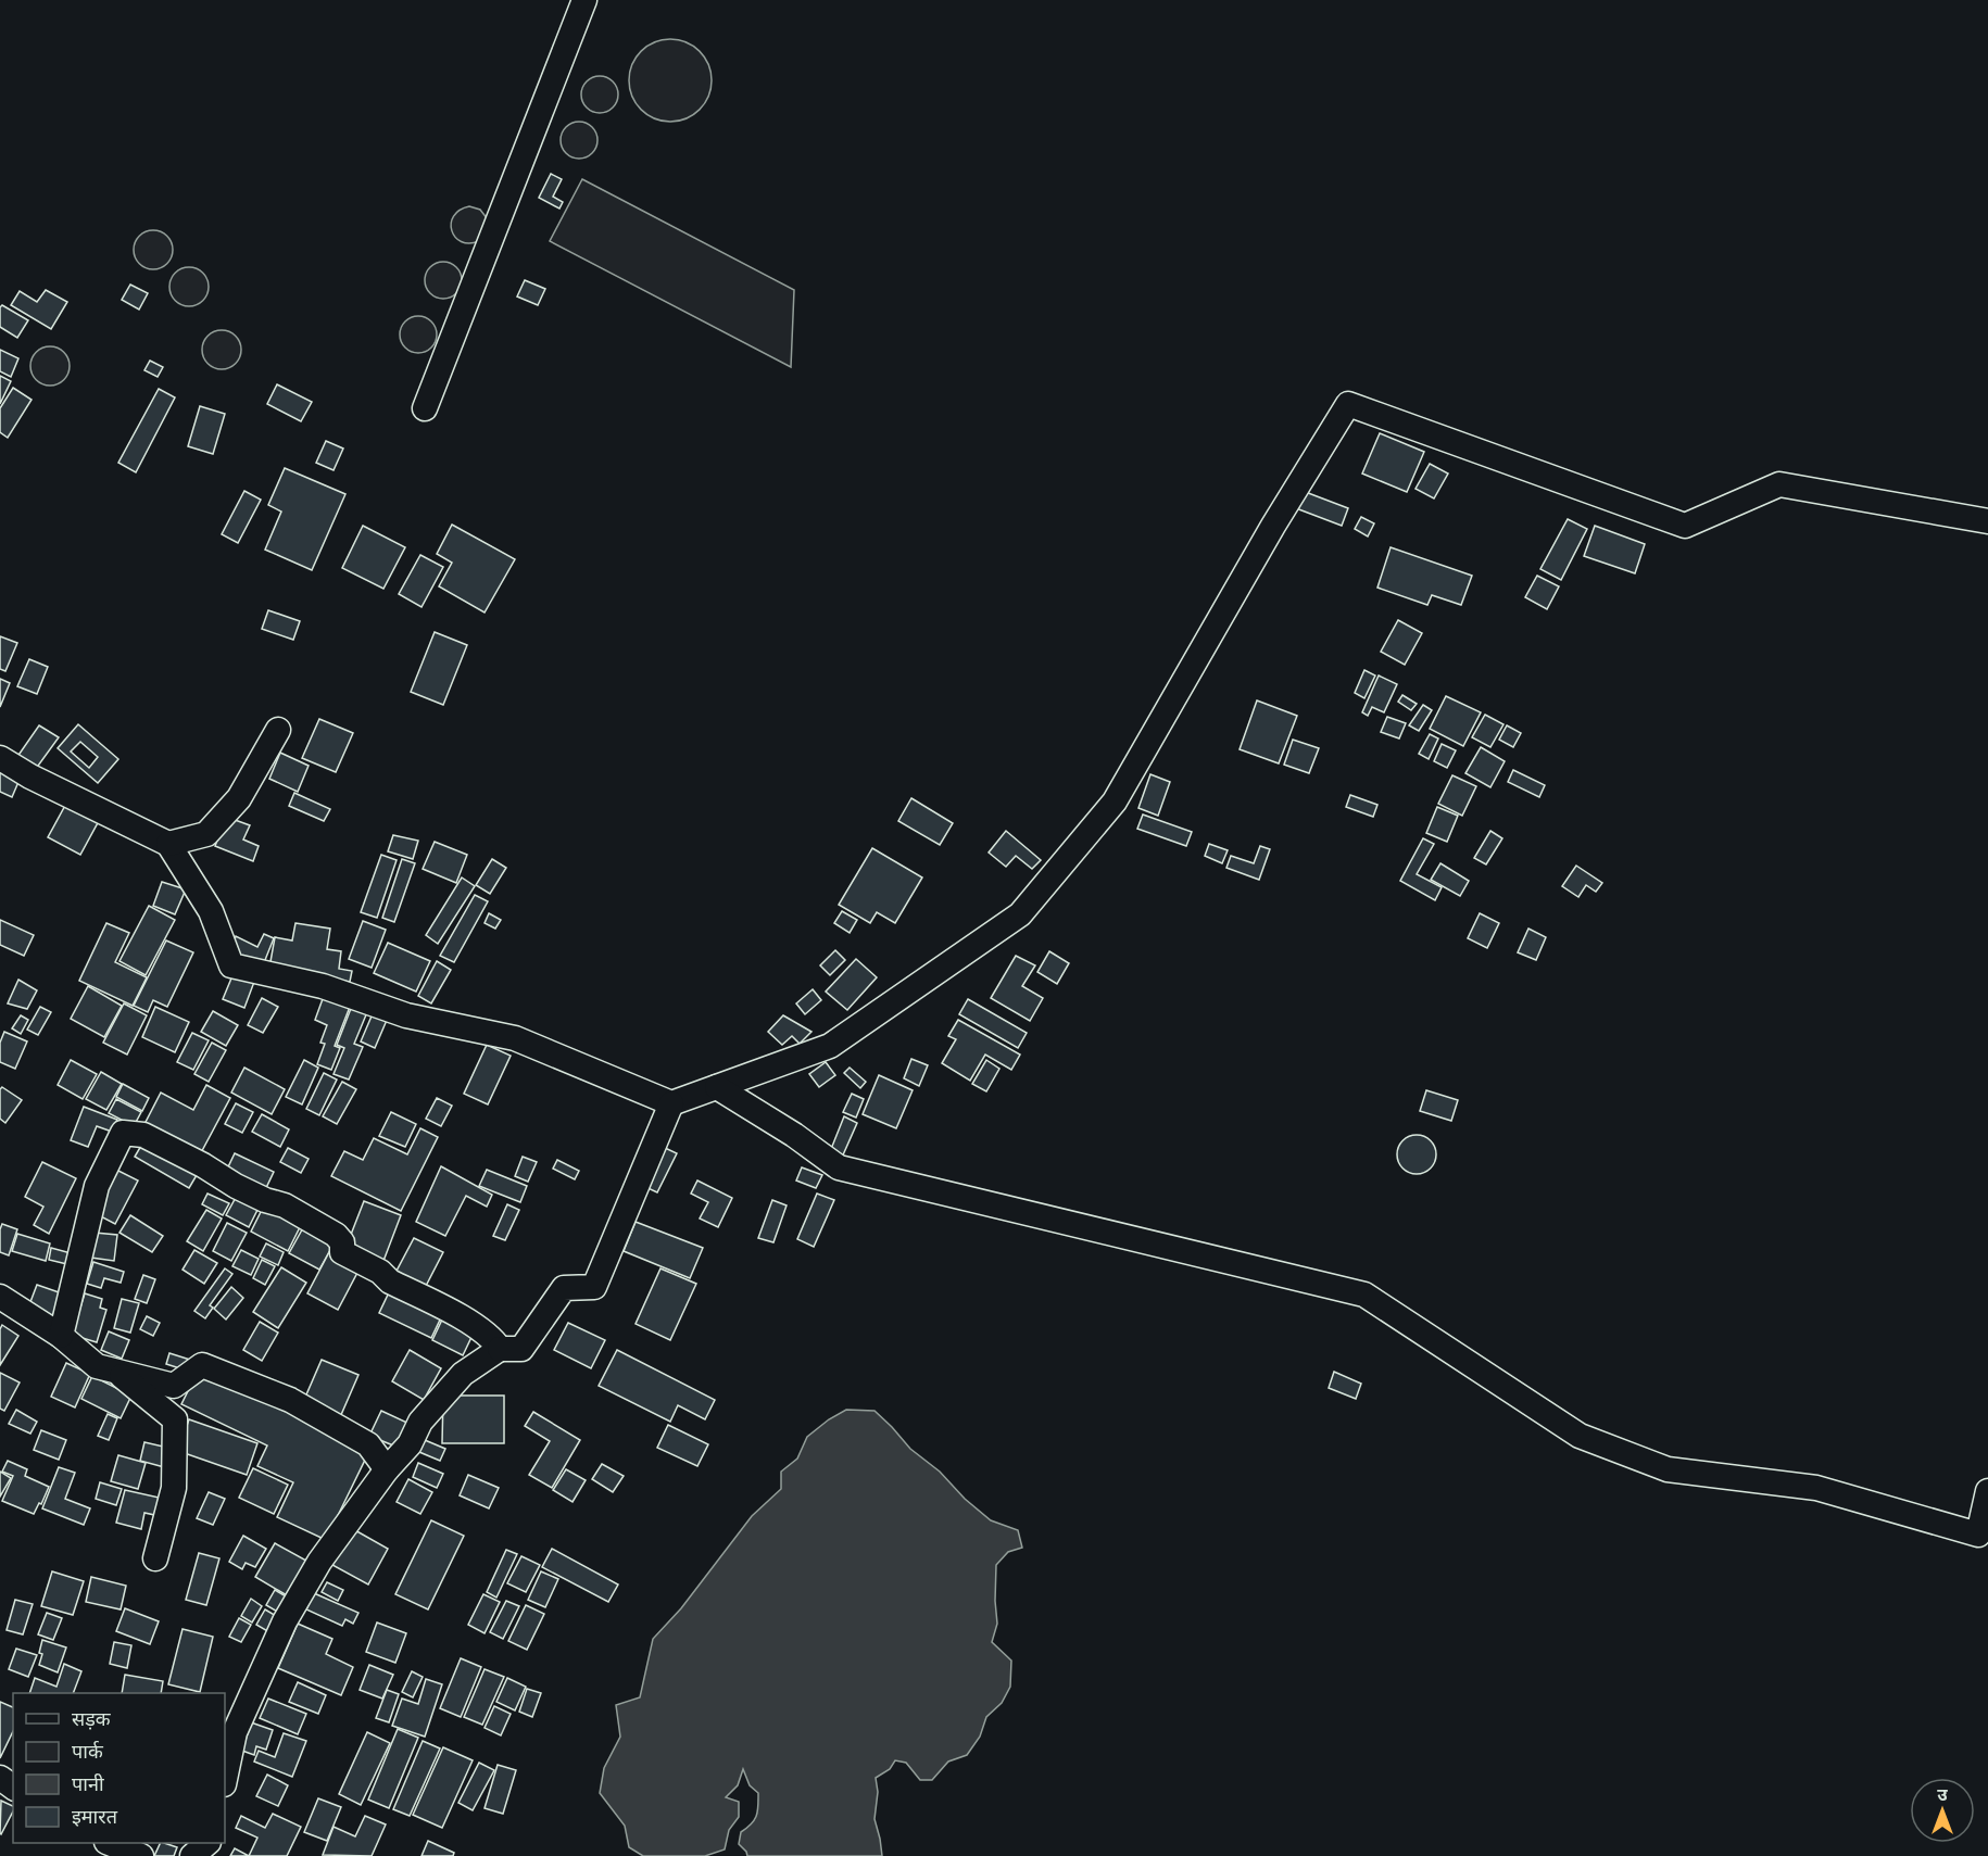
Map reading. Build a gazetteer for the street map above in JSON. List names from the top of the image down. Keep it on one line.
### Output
{"legend":["सड़क","पार्क","पानी","इमारत"],"north":"top"}
